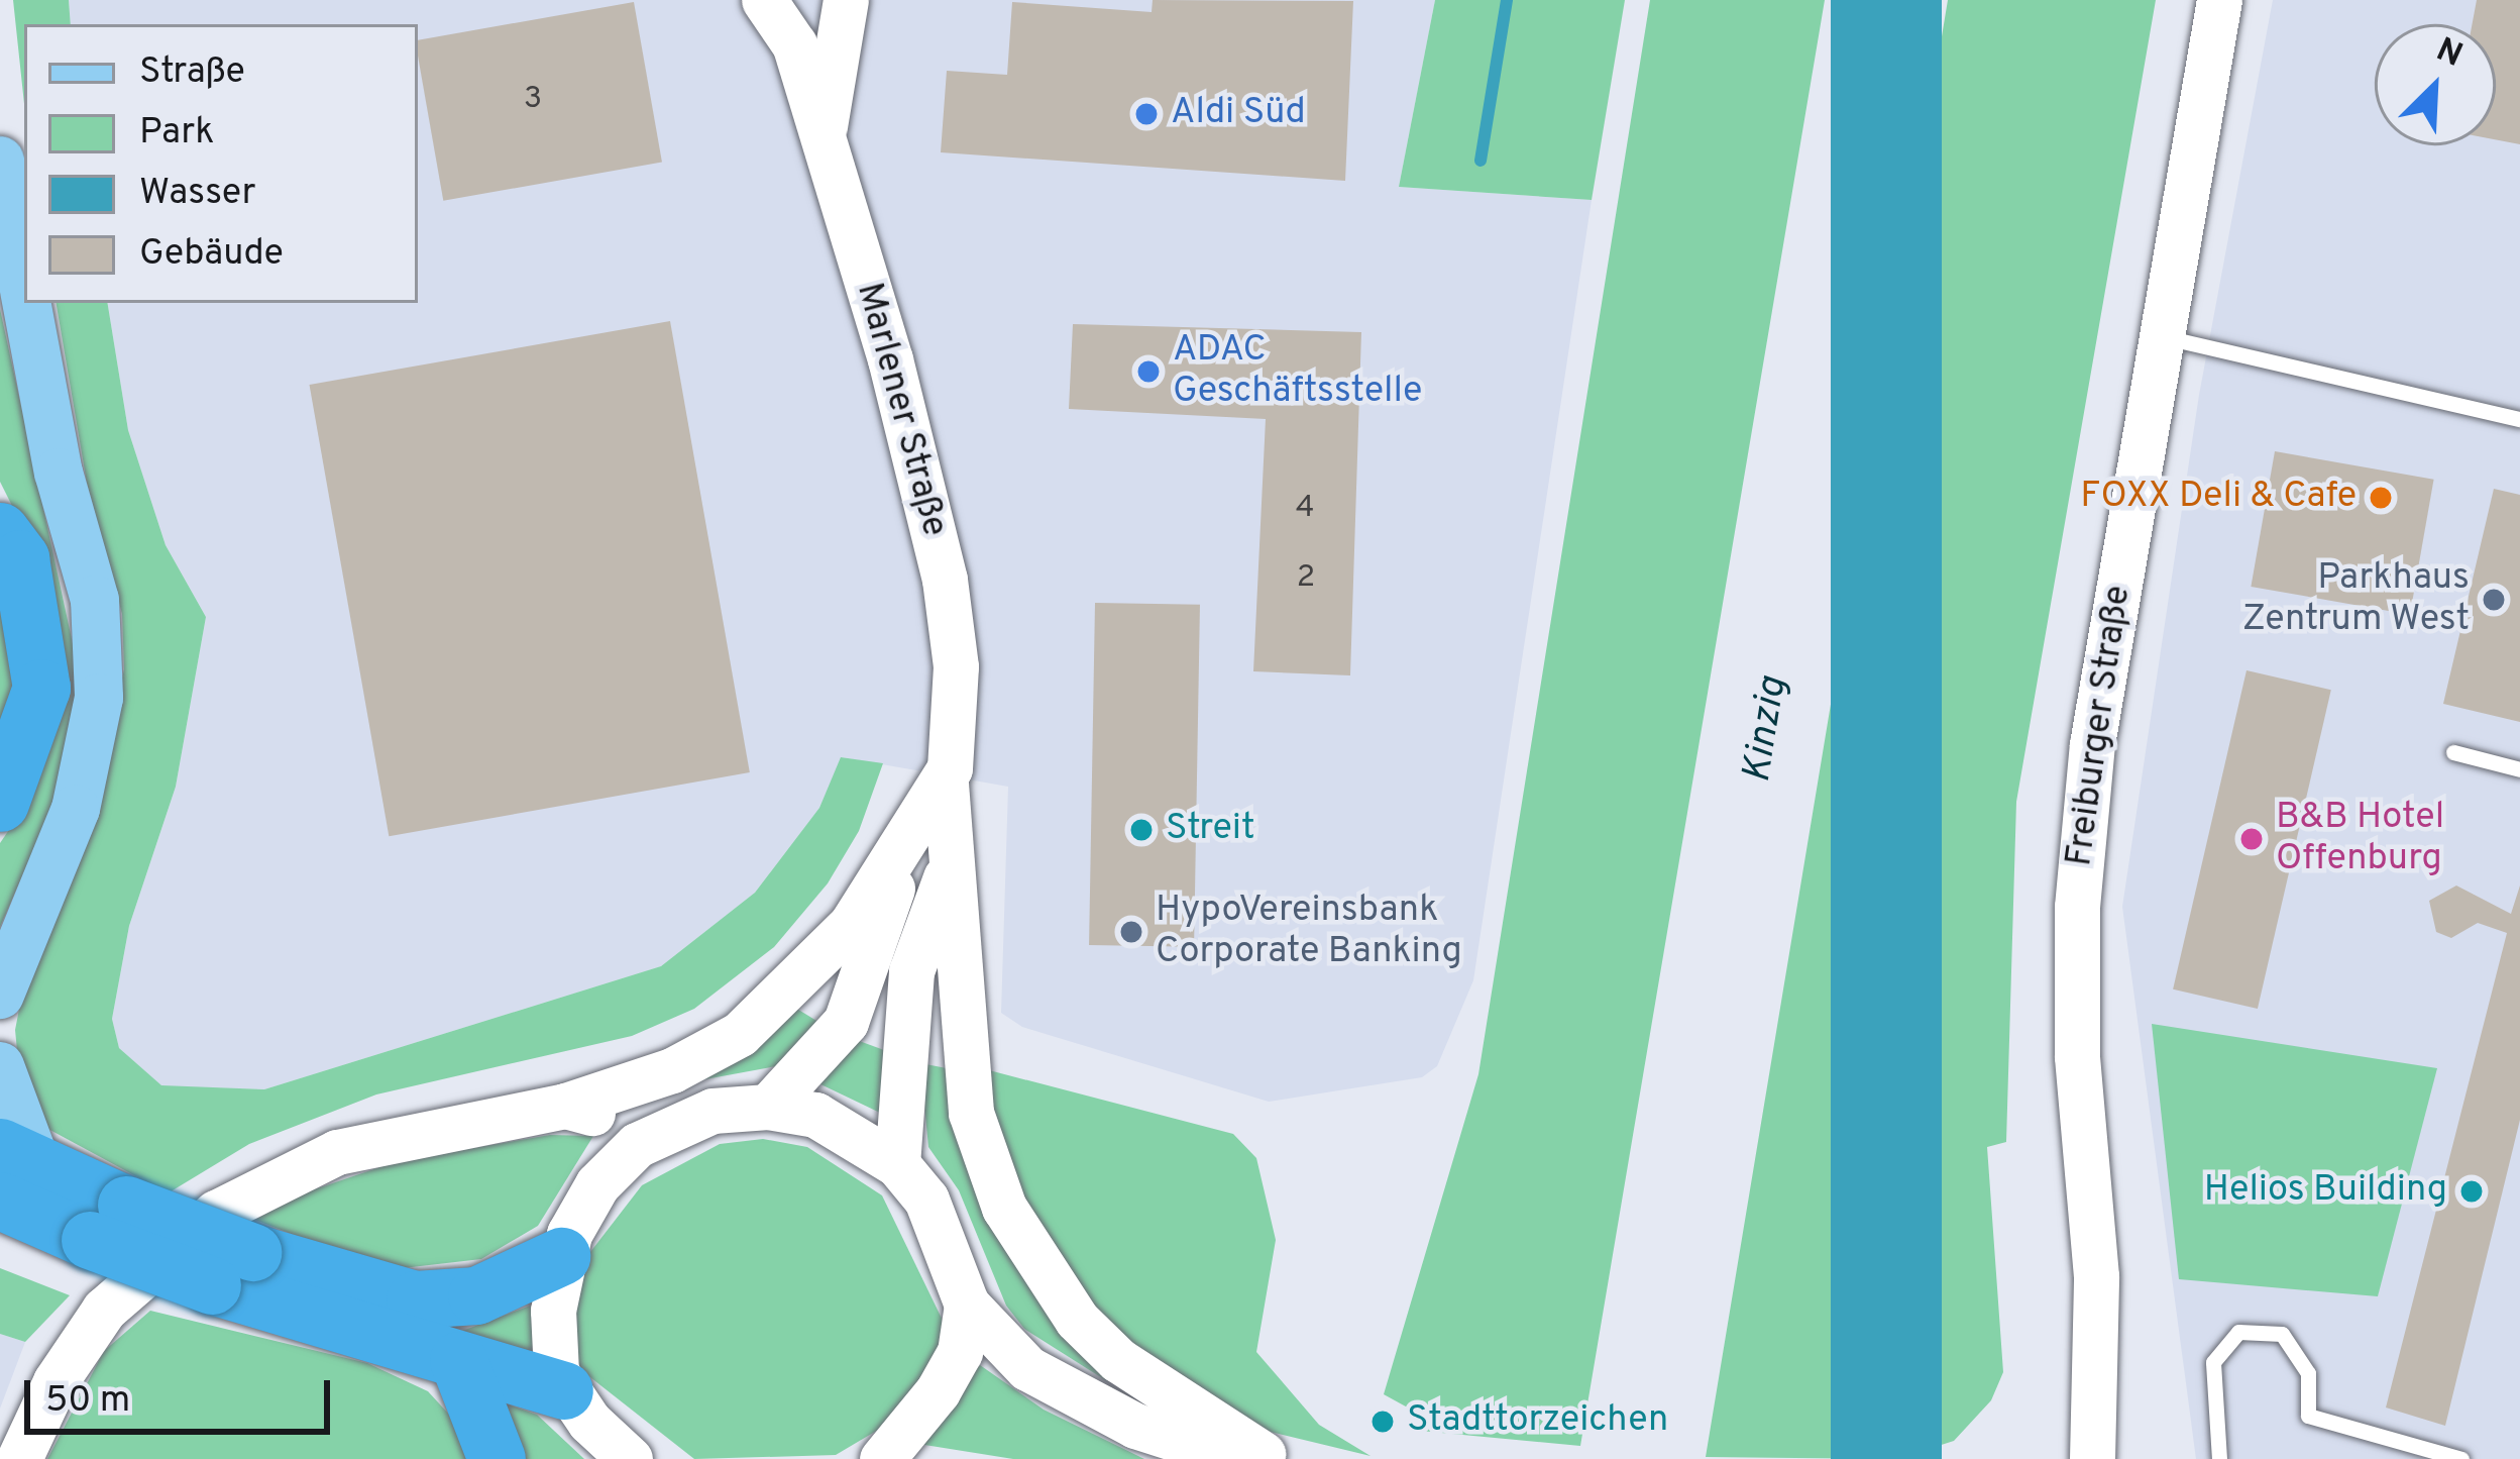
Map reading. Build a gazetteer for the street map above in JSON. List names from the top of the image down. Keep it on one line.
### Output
{"streets":{"main road":["Marlener Straße","Freiburger Straße"]},"water":["Kinzig"],"places":["Aldi Süd","ADAC Geschäftsstelle","FOXX Deli & Cafe","Parkhaus Zentrum West","Streit","B&B Hotel Offenburg","HypoVereinsbank Corporate Banking","Helios Building","Stadttorzeichen"],"house_numbers":["3","4","2"],"legend":["Straße","Park","Wasser","Gebäude"],"scale_bar":"50 m","north":"top right"}
